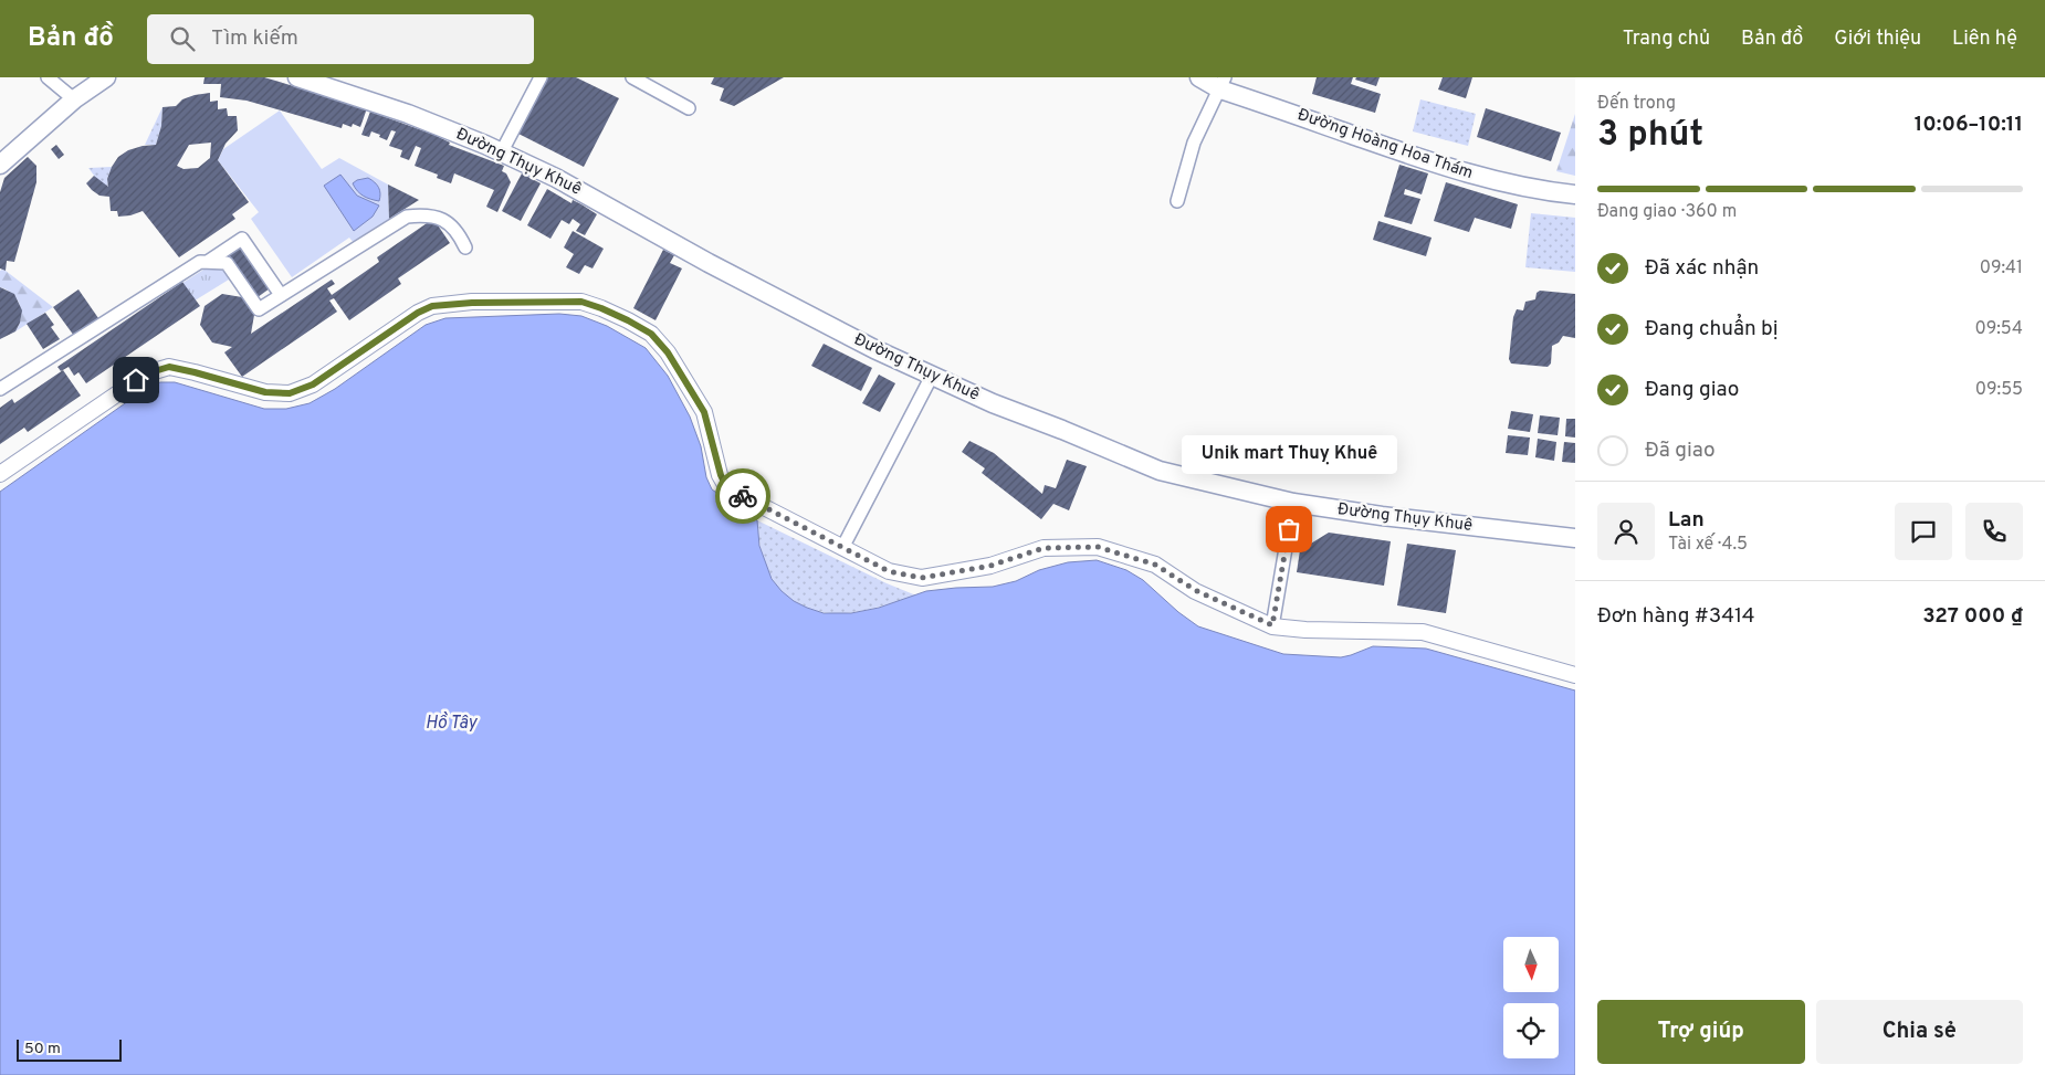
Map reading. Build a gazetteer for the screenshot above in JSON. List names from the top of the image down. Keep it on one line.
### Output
{"streets":{"main road":["Đường Hoàng Hoa Thám","Đường Thụy Khuê"]},"water":["Hồ Tây"],"places":["Unik mart Thuỵ Khuê"],"scale_bar":"50 m","north":"bottom","page":{"header":"Bản đồ","search":"Tìm kiếm","nav":["Trang chủ","Bản đồ","Giới thiệu","Liên hệ"],"heading":["3 phút","Đến trong","10:06–10:11"],"panel":["Lan","Tài xế · 4.5","Đơn hàng #3414","327 000 ₫"],"bar":"Đang giao · 360 m","list":[["Đã xác nhận","09:41"],["Đang chuẩn bị","09:54"],["Đang giao","09:55"],"Đã giao"],"bubble":"Unik mart Thuỵ Khuê","buttons":["Trợ giúp","Chia sẻ"],"scale":"50 m"}}
